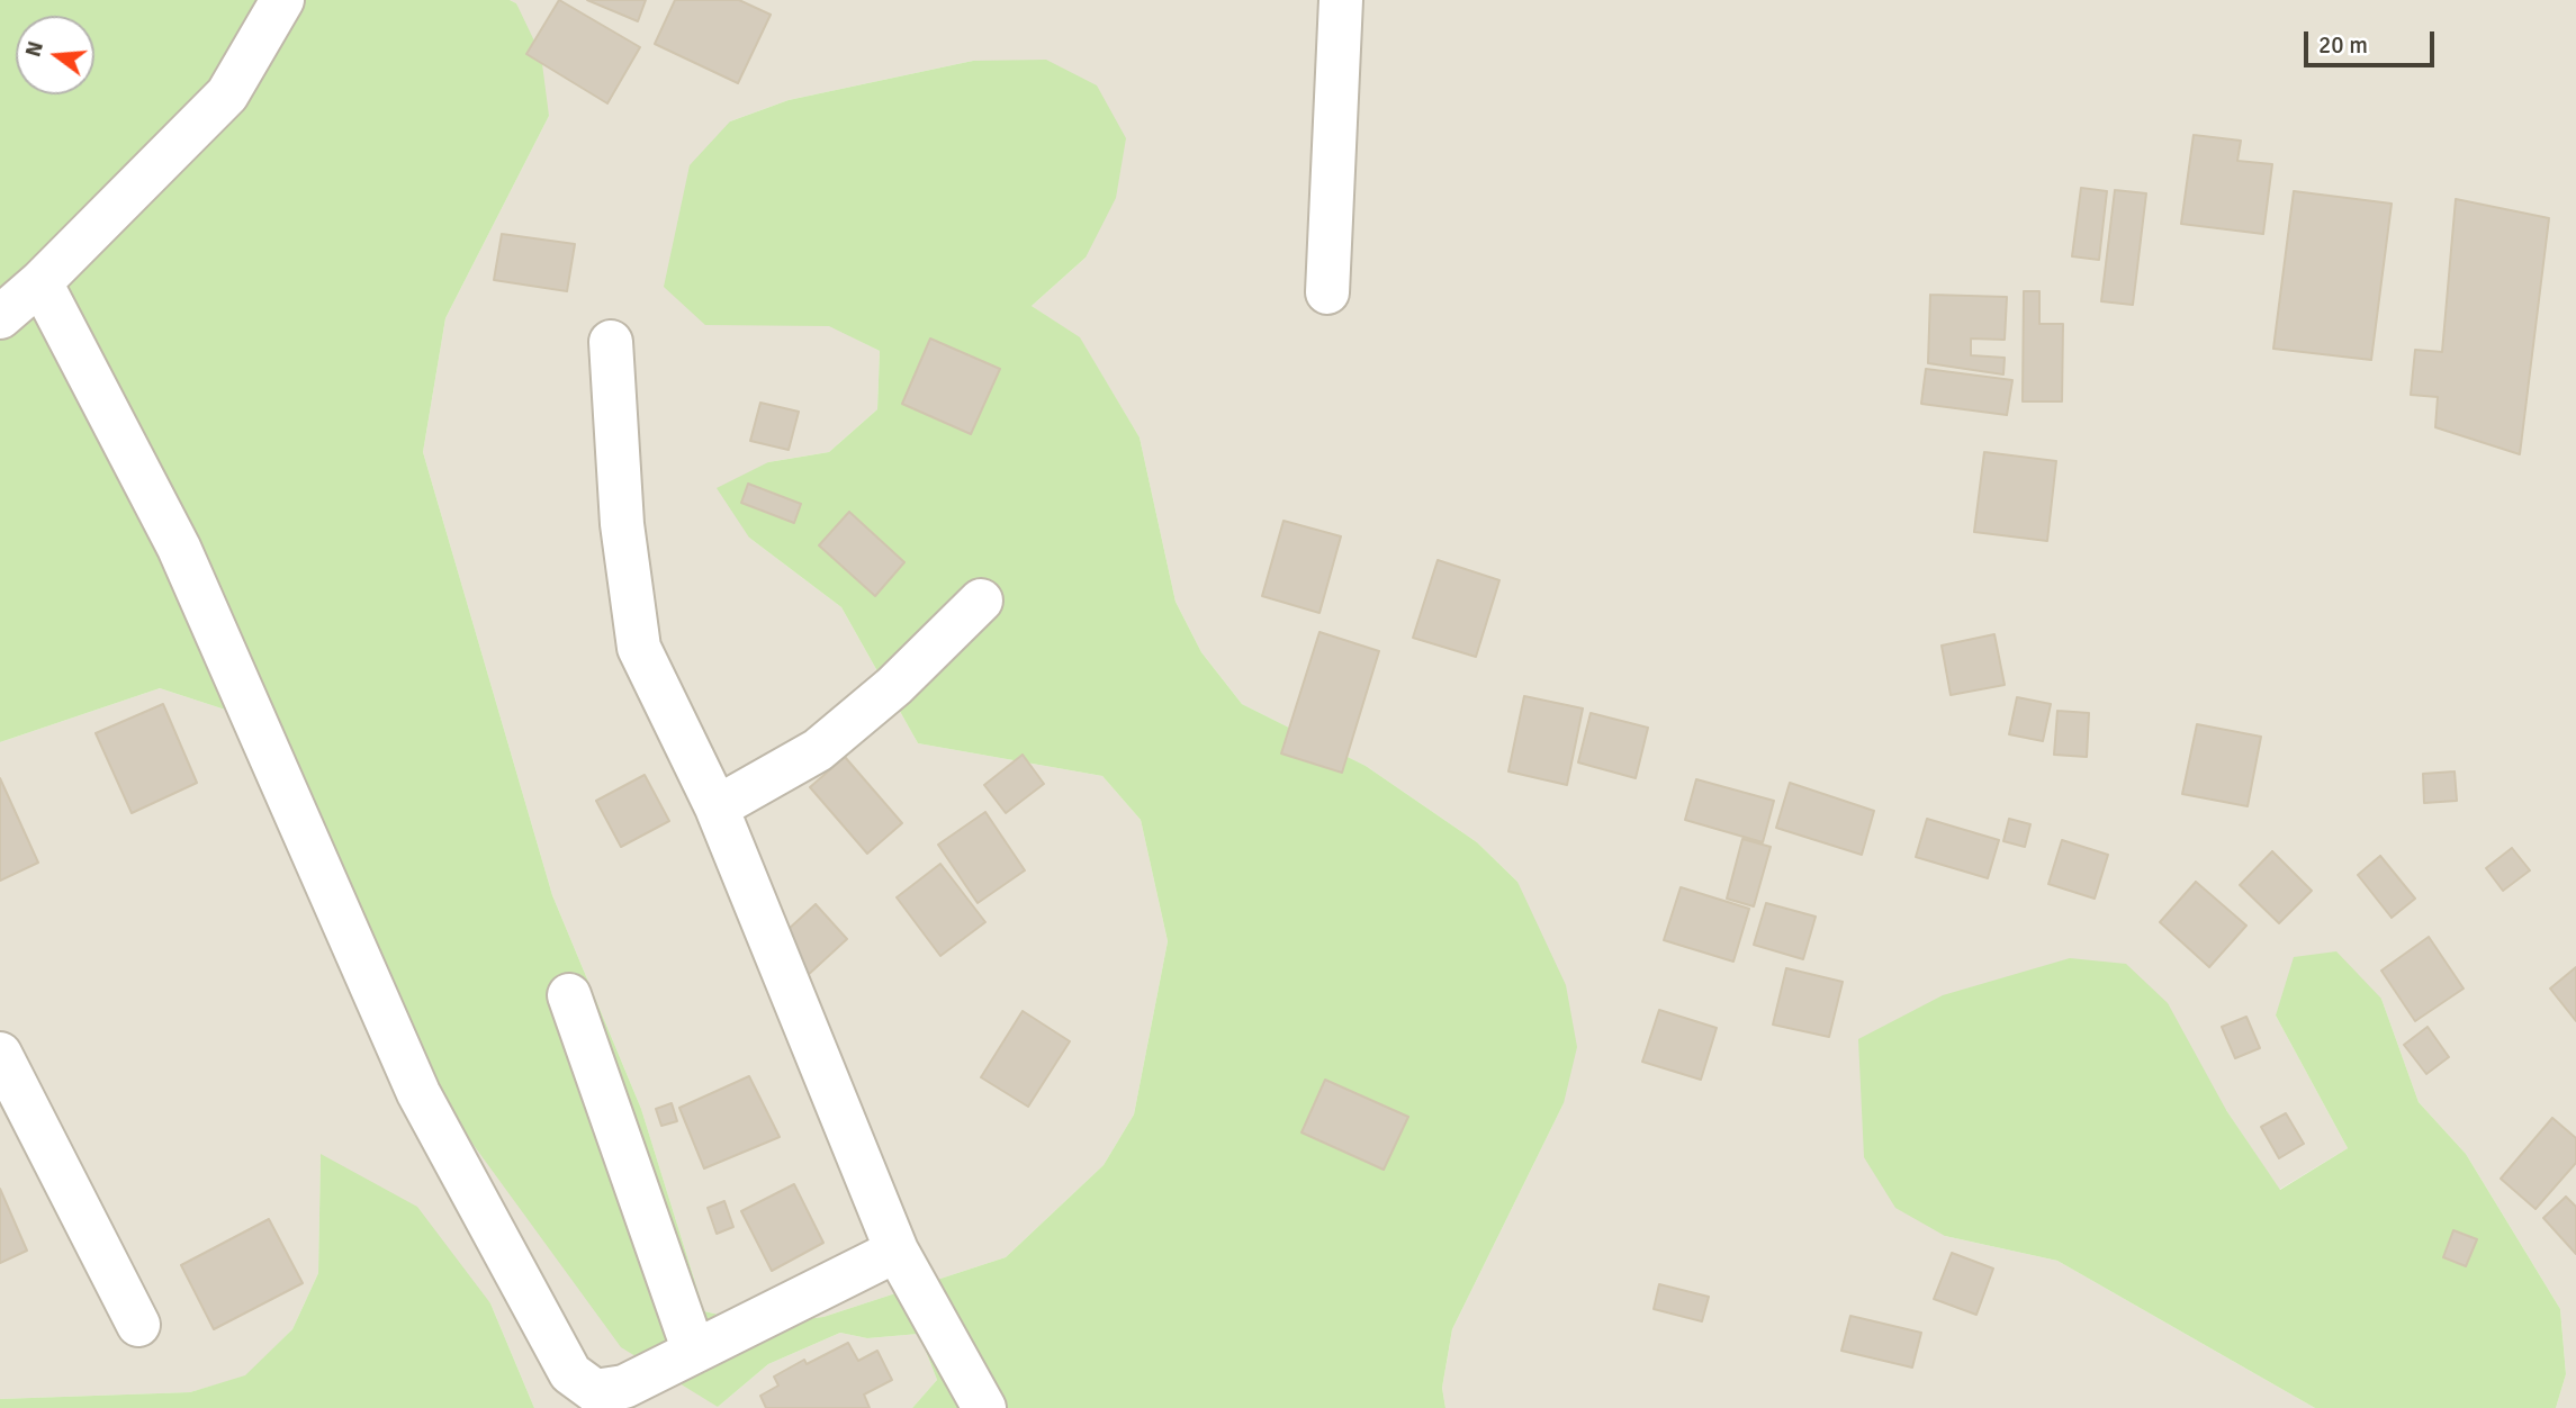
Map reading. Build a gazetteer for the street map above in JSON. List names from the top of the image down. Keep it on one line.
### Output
{"scale_bar":"20 m","north":"left"}
